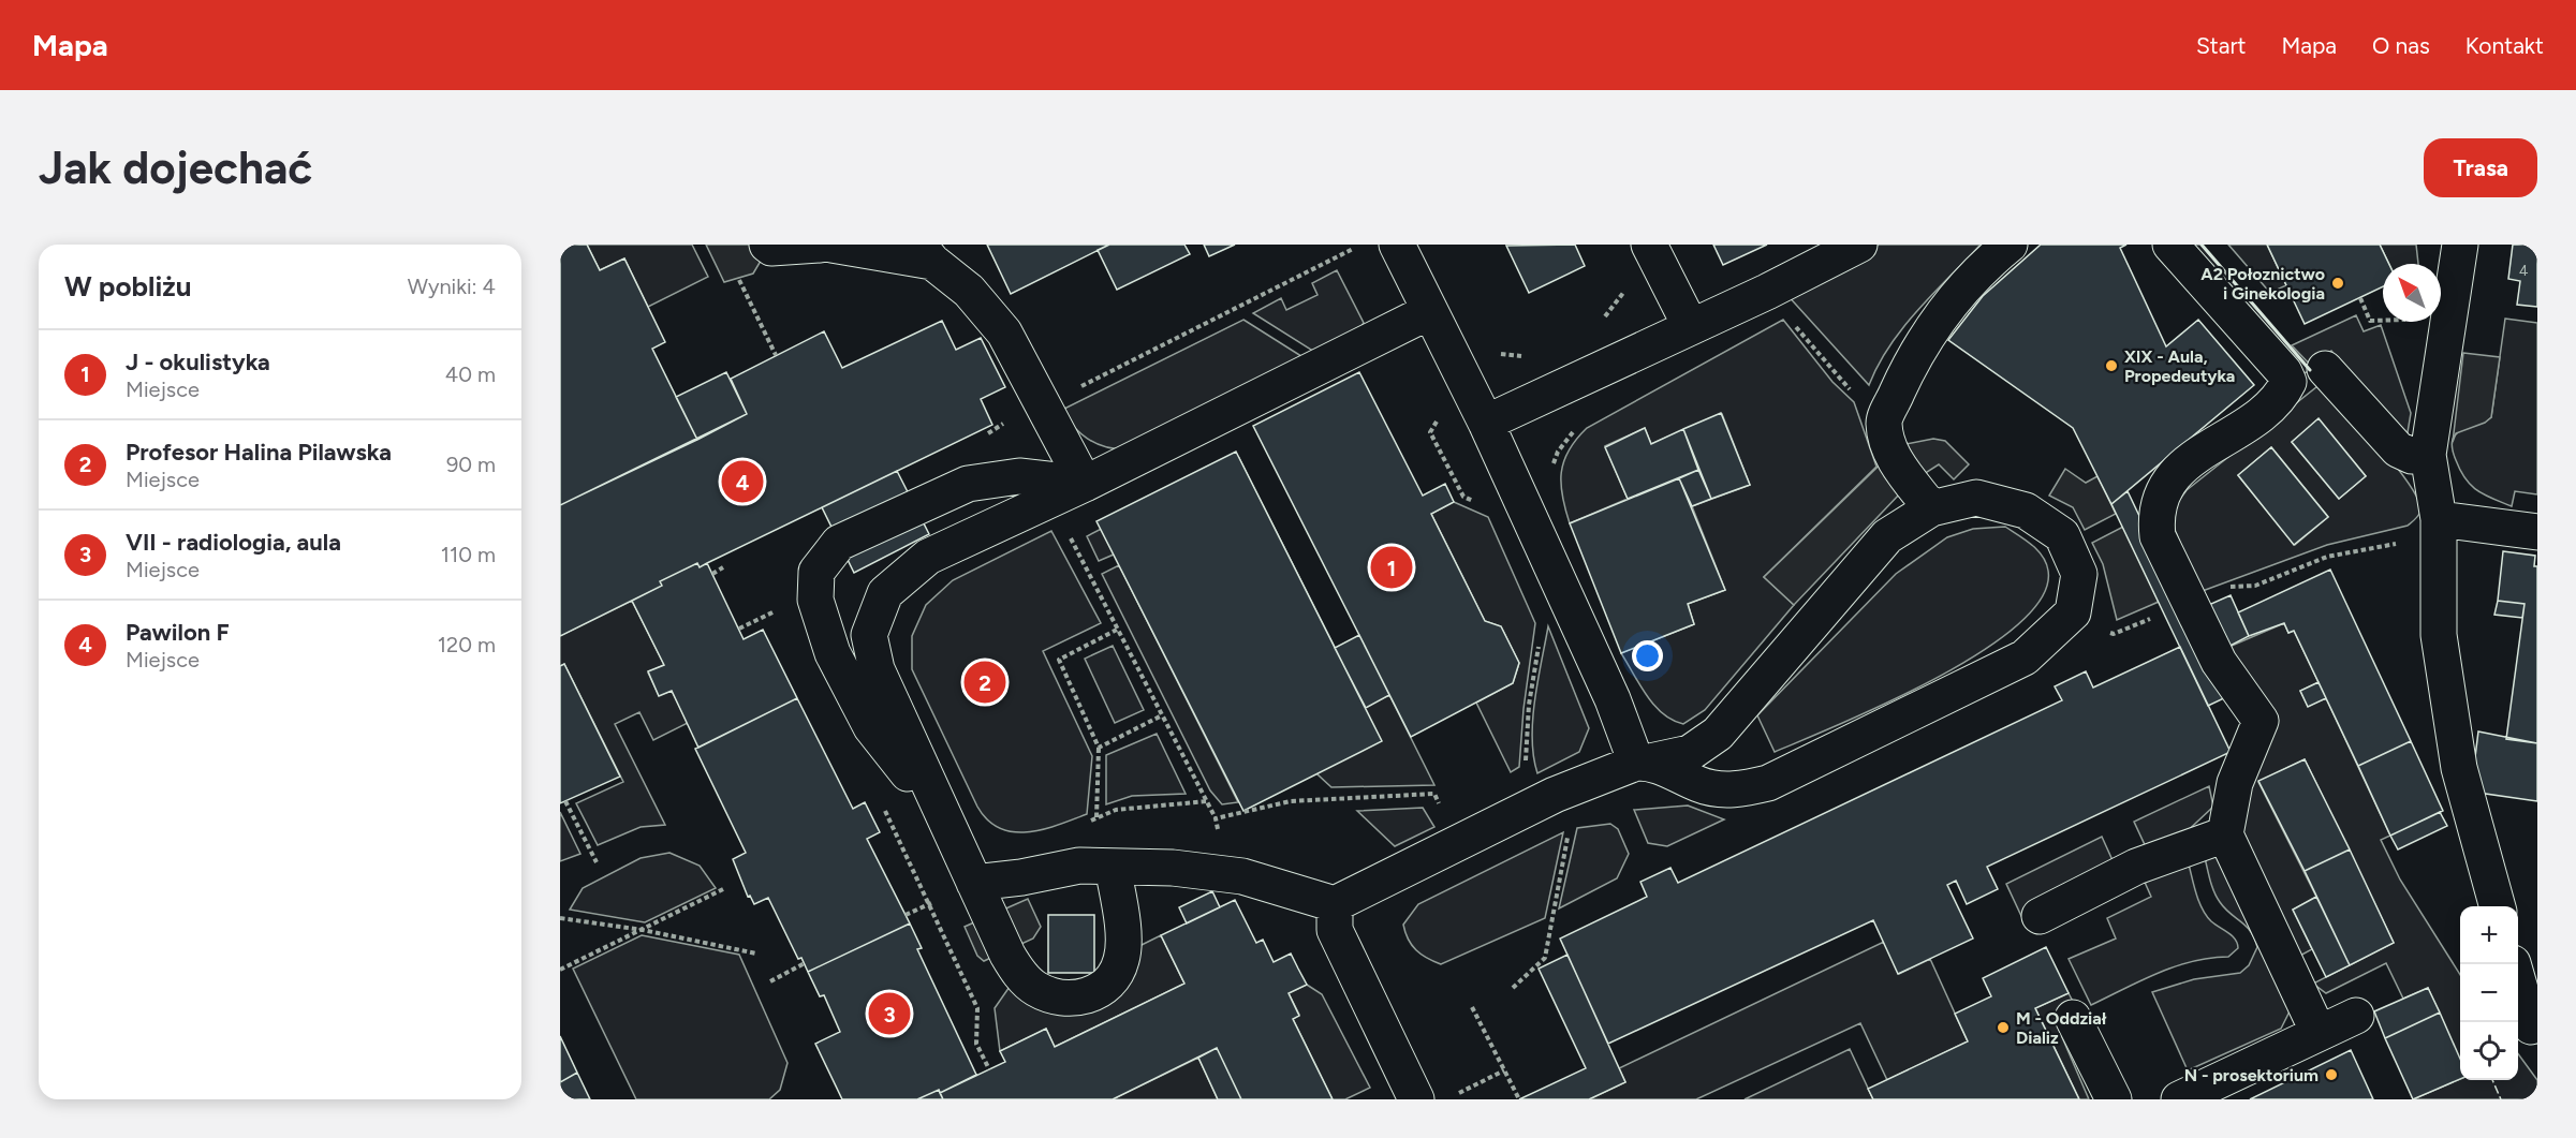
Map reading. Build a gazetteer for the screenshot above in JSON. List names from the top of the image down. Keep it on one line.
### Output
{"places":["A2 Połoznictwo i Ginekologia","XIX - Aula, Propedeutyka","M - Oddział Dializ","N - prosektorium"],"house_numbers":["4"],"north":"top left","page":{"header":"Mapa","nav":["Start","Mapa","O nas","Kontakt"],"buttons":"Trasa","title":"Jak dojechać","heading":["W pobliżu","Wyniki: 4"],"list":[{"mark":"1","name":"J - okulistyka","note":"Miejsce","value":"40 m"},{"mark":"2","name":"Profesor Halina Pilawska","note":"Miejsce","value":"90 m"},{"mark":"3","name":"VII - radiologia, aula","note":"Miejsce","value":"110 m"},{"mark":"4","name":"Pawilon F","note":"Miejsce","value":"120 m"}],"pins":["4","1","2","3"],"map_buttons":["+","−"]}}
